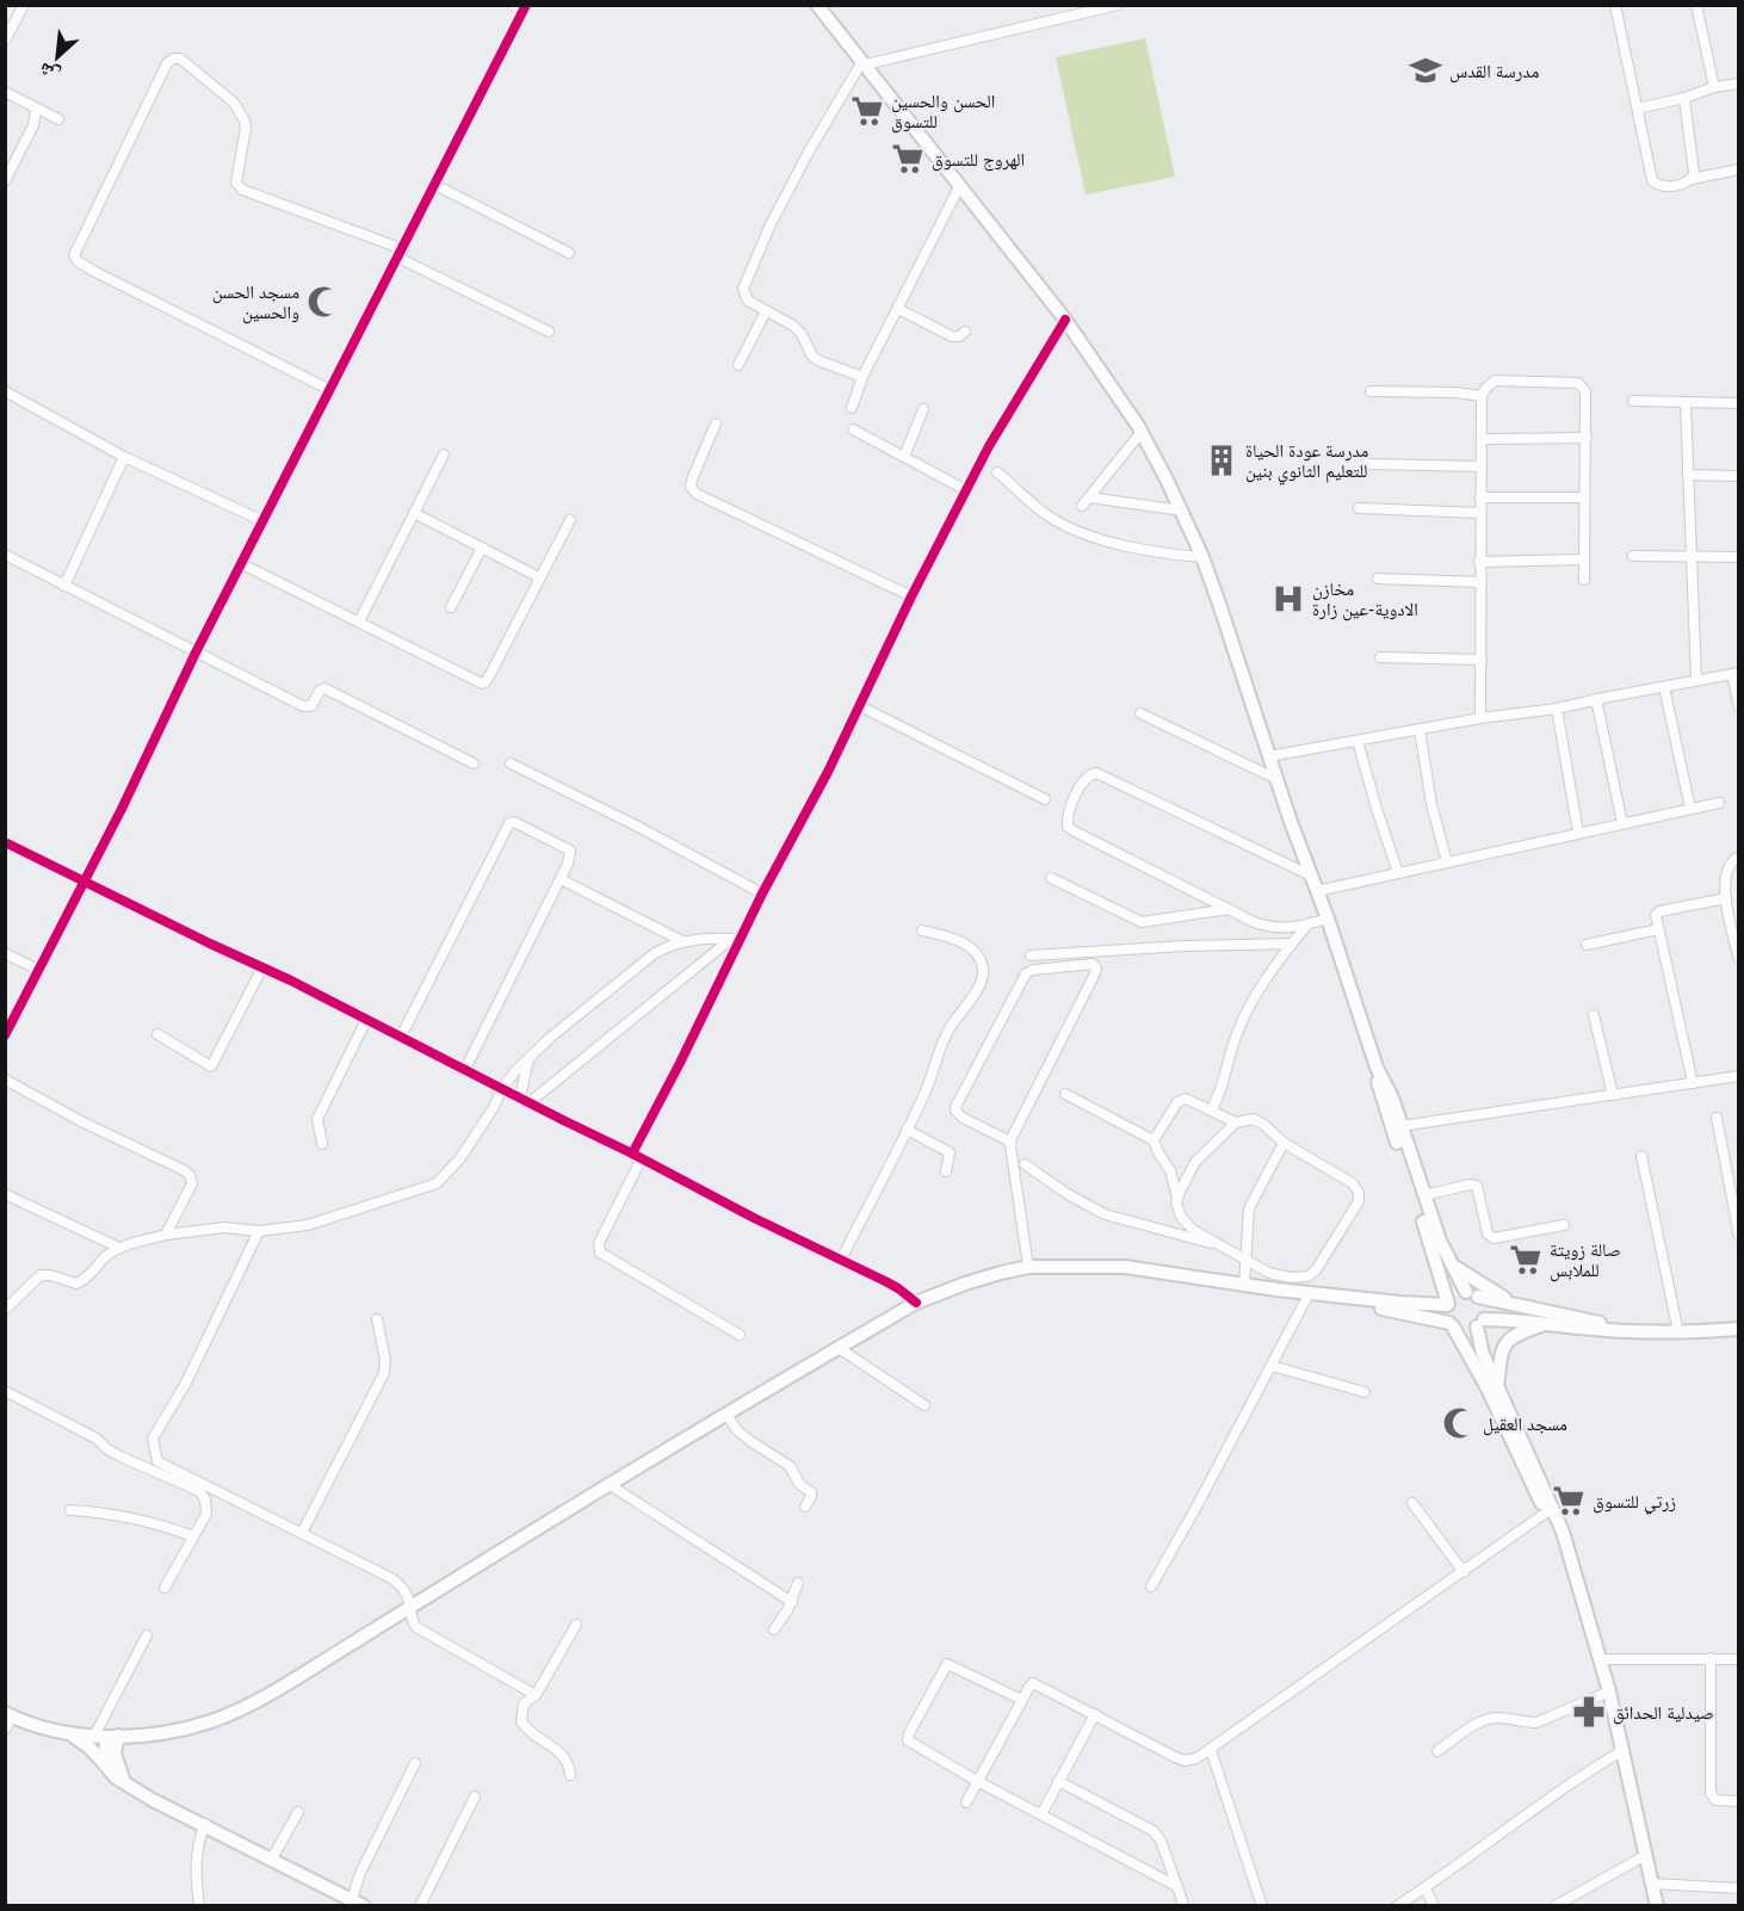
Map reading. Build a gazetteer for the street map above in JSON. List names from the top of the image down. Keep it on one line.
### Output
{"places":{"school or university":["مدرسة القدس"],"supermarket":["الحسن والحسين للتسوق","الهروج للتسوق","صالة زويتة للملابس","زرتي للتسوق"],"mosque":["مسجد الحسن والحسين","مسجد العقيل"],"building":["مدرسة عودة الحياة للتعليم الثانوي بنين"],"hospital":["مخازن الادوية-عين زارة"],"pharmacy":["صيدلية الحدائق"]},"north":"bottom left"}
